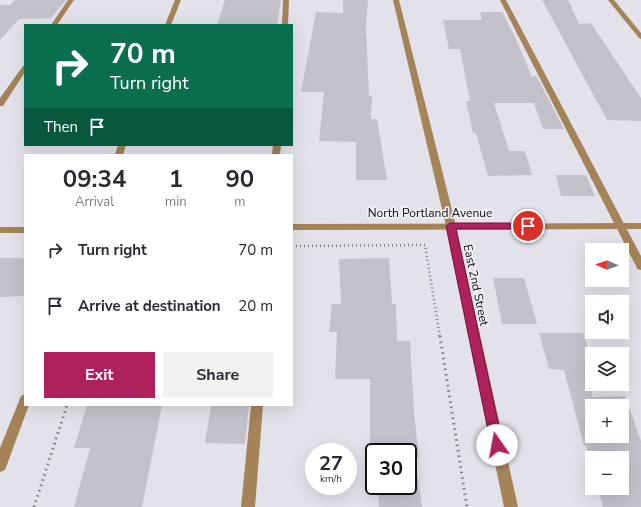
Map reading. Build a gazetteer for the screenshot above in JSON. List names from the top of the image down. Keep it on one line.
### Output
{"streets":{"street":["North Portland Avenue","East 2nd Street"]},"crossings":[["North Portland Avenue","East 2nd Street"]],"north":"left","page":{"turn":["70 m","Turn right"],"then":"Then","eta":["09:34","Arrival","1","min","90","m"],"list":[{"name":"Turn right","value":"70 m"},{"name":"Arrive at destination","value":"20 m"}],"map_buttons":["+","−"],"buttons":["Exit","Share"],"speed":"27 km/h","limit":"30"}}
